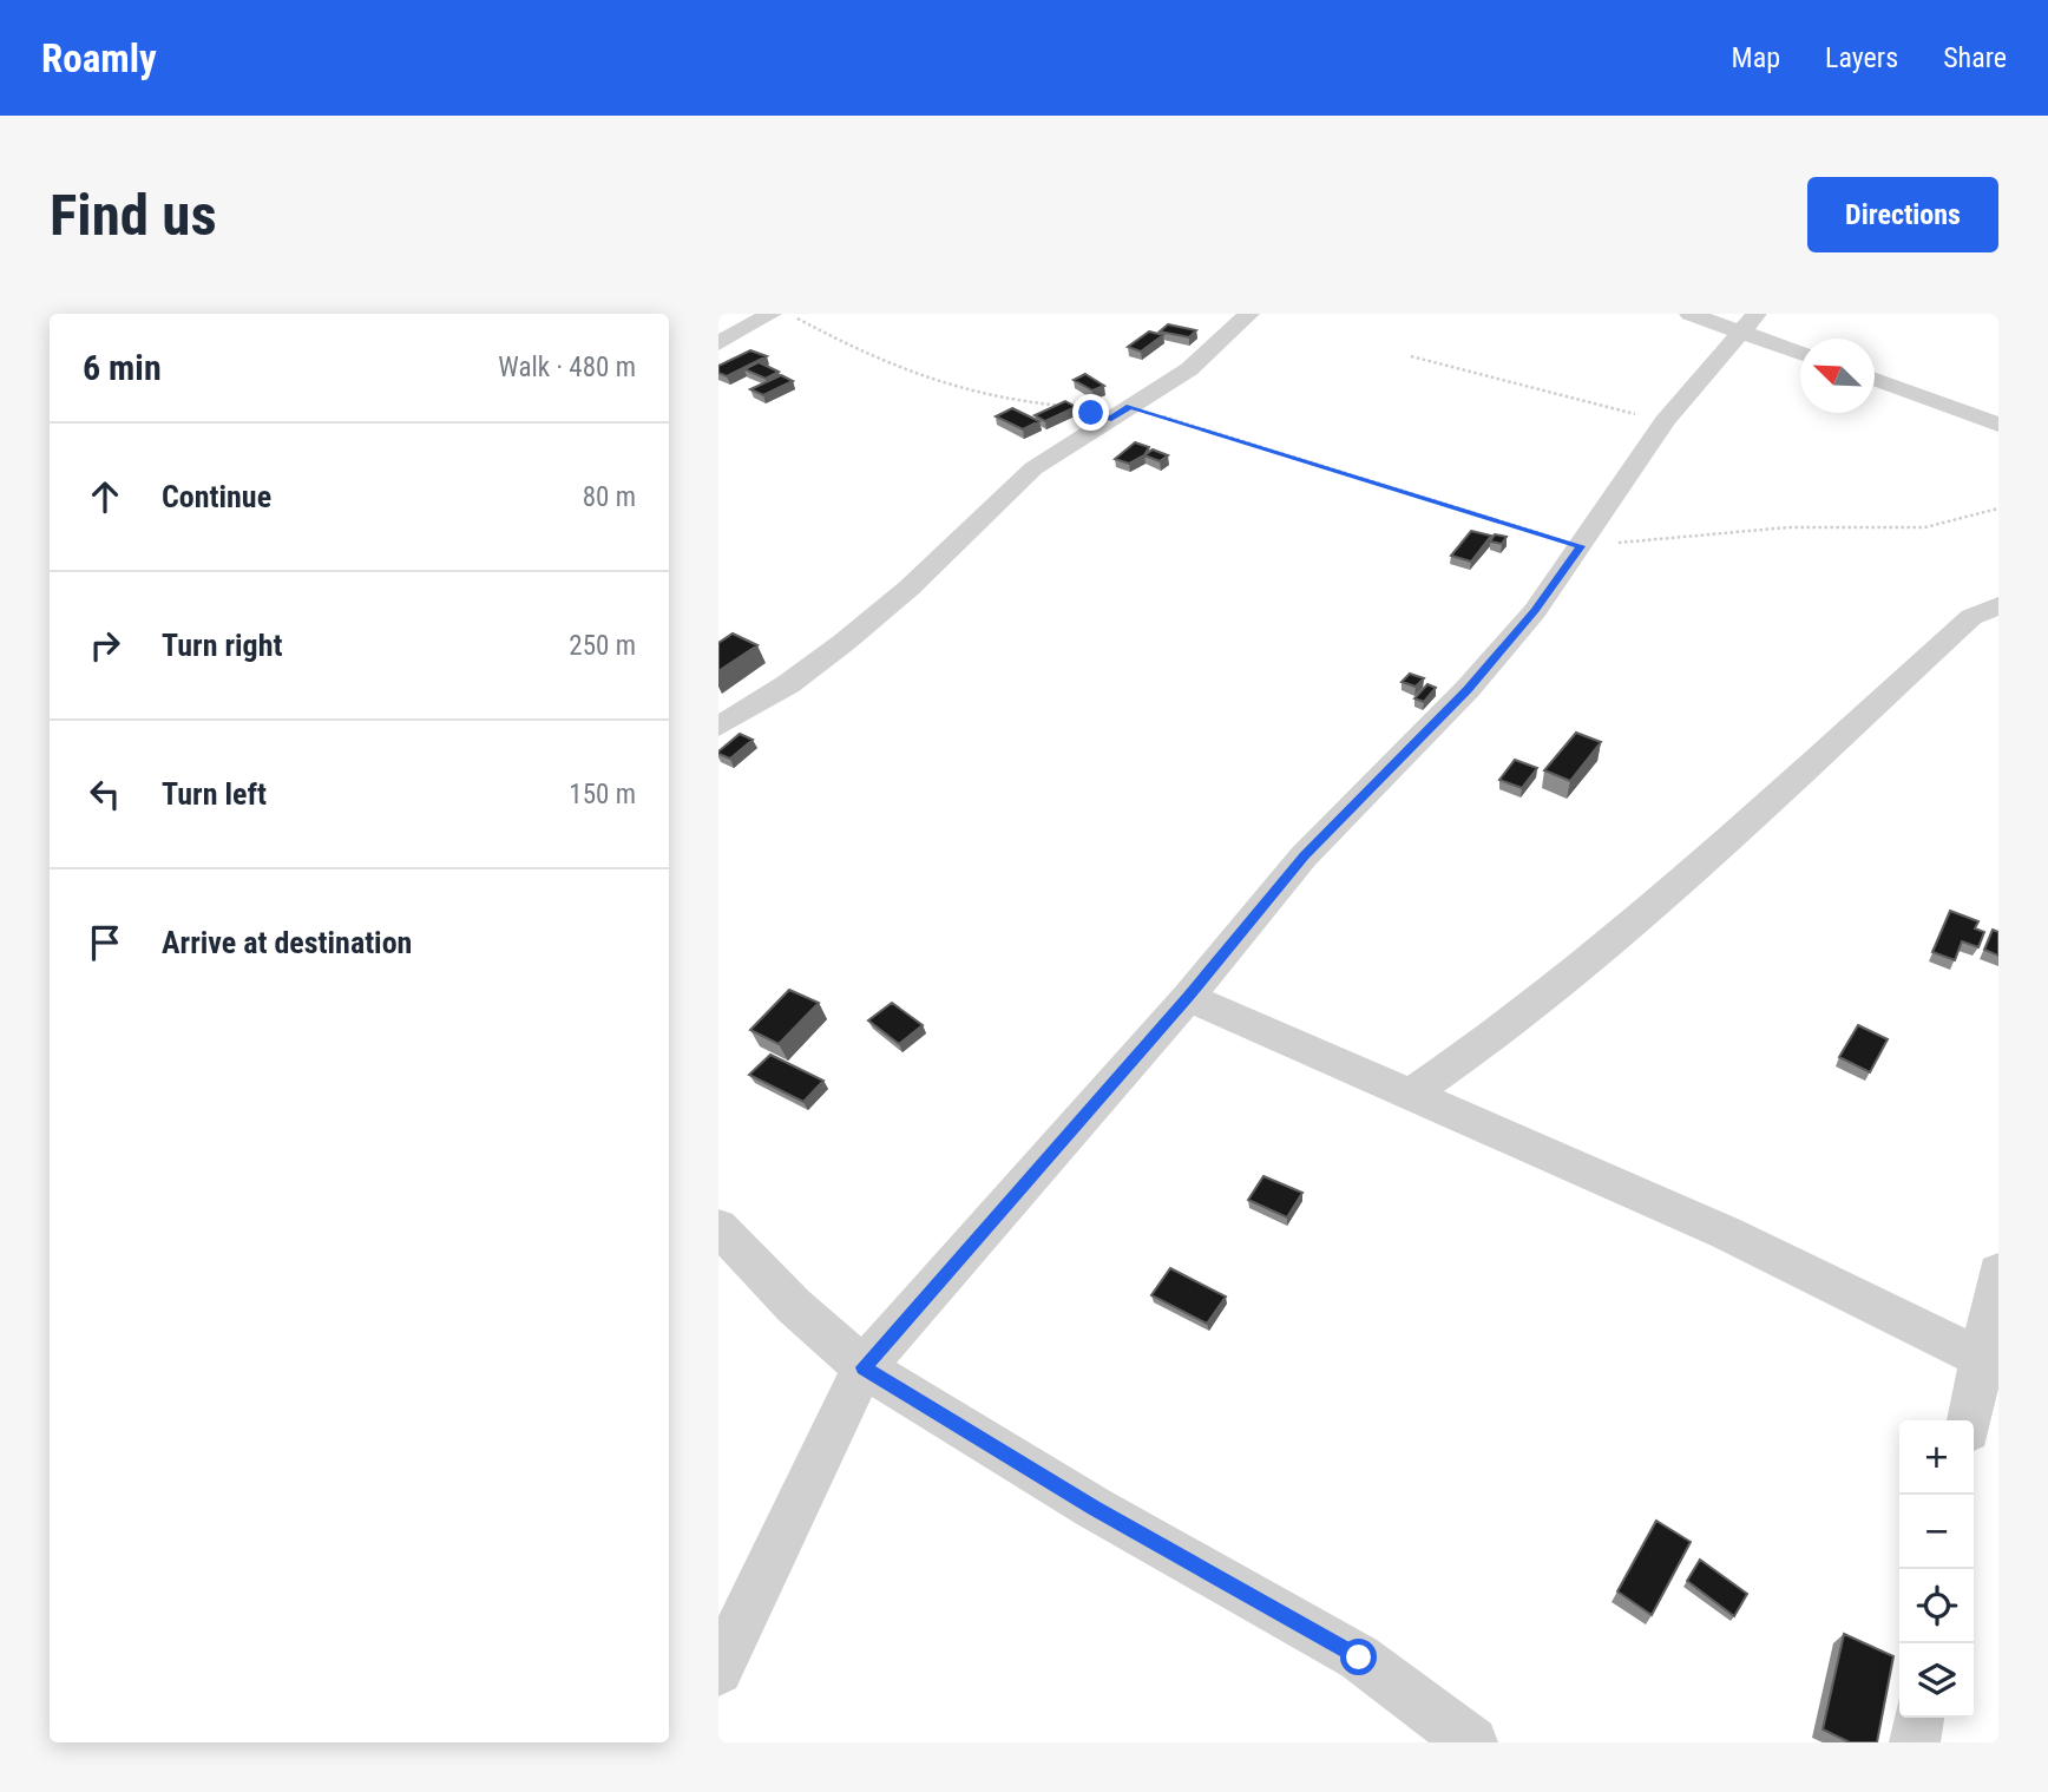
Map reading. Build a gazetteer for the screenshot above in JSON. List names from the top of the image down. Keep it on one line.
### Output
{"north":"top left","page":{"header":"Roamly","nav":["Map","Layers","Share"],"buttons":"Directions","title":"Find us","heading":["6 min","Walk · 480 m"],"list":[["Continue","80 m"],["Turn right","250 m"],["Turn left","150 m"],"Arrive at destination"],"map_buttons":["+","−"]}}
